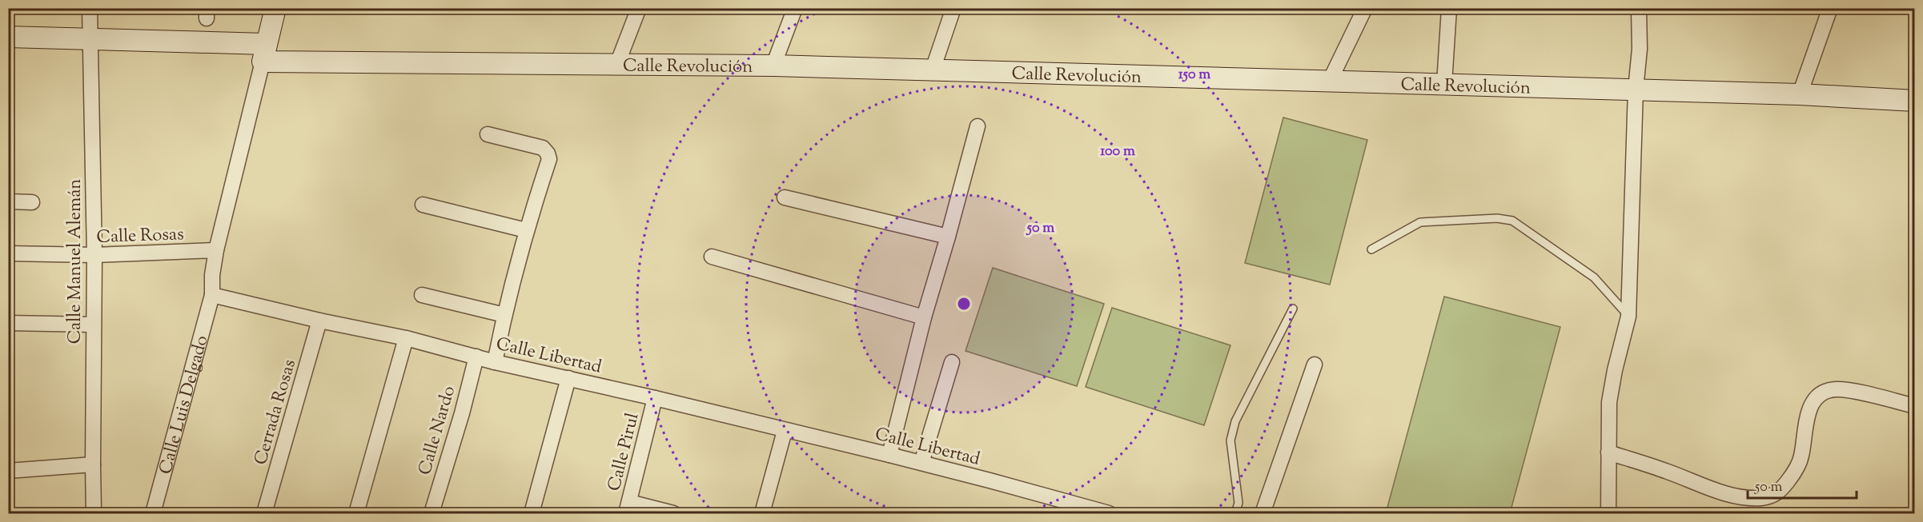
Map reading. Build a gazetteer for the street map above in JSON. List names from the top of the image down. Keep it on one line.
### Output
{"streets":{"street":["Calle Revolución","Calle Rosas","Calle Manuel Alemán","Calle Libertad","Calle Luis Delgado","Cerrada Rosas","Calle Nardo","Calle Pirul"]},"crossings":[["Calle Revolución","Calle Manuel Alemán"],["Calle Rosas","Calle Manuel Alemán"],["Calle Libertad","Calle Luis Delgado"],["Calle Libertad","Cerrada Rosas"],["Calle Libertad","Calle Nardo"],["Calle Libertad","Calle Pirul"]],"scale_bar":"50 m","rings":["150 m","100 m","50 m"]}
